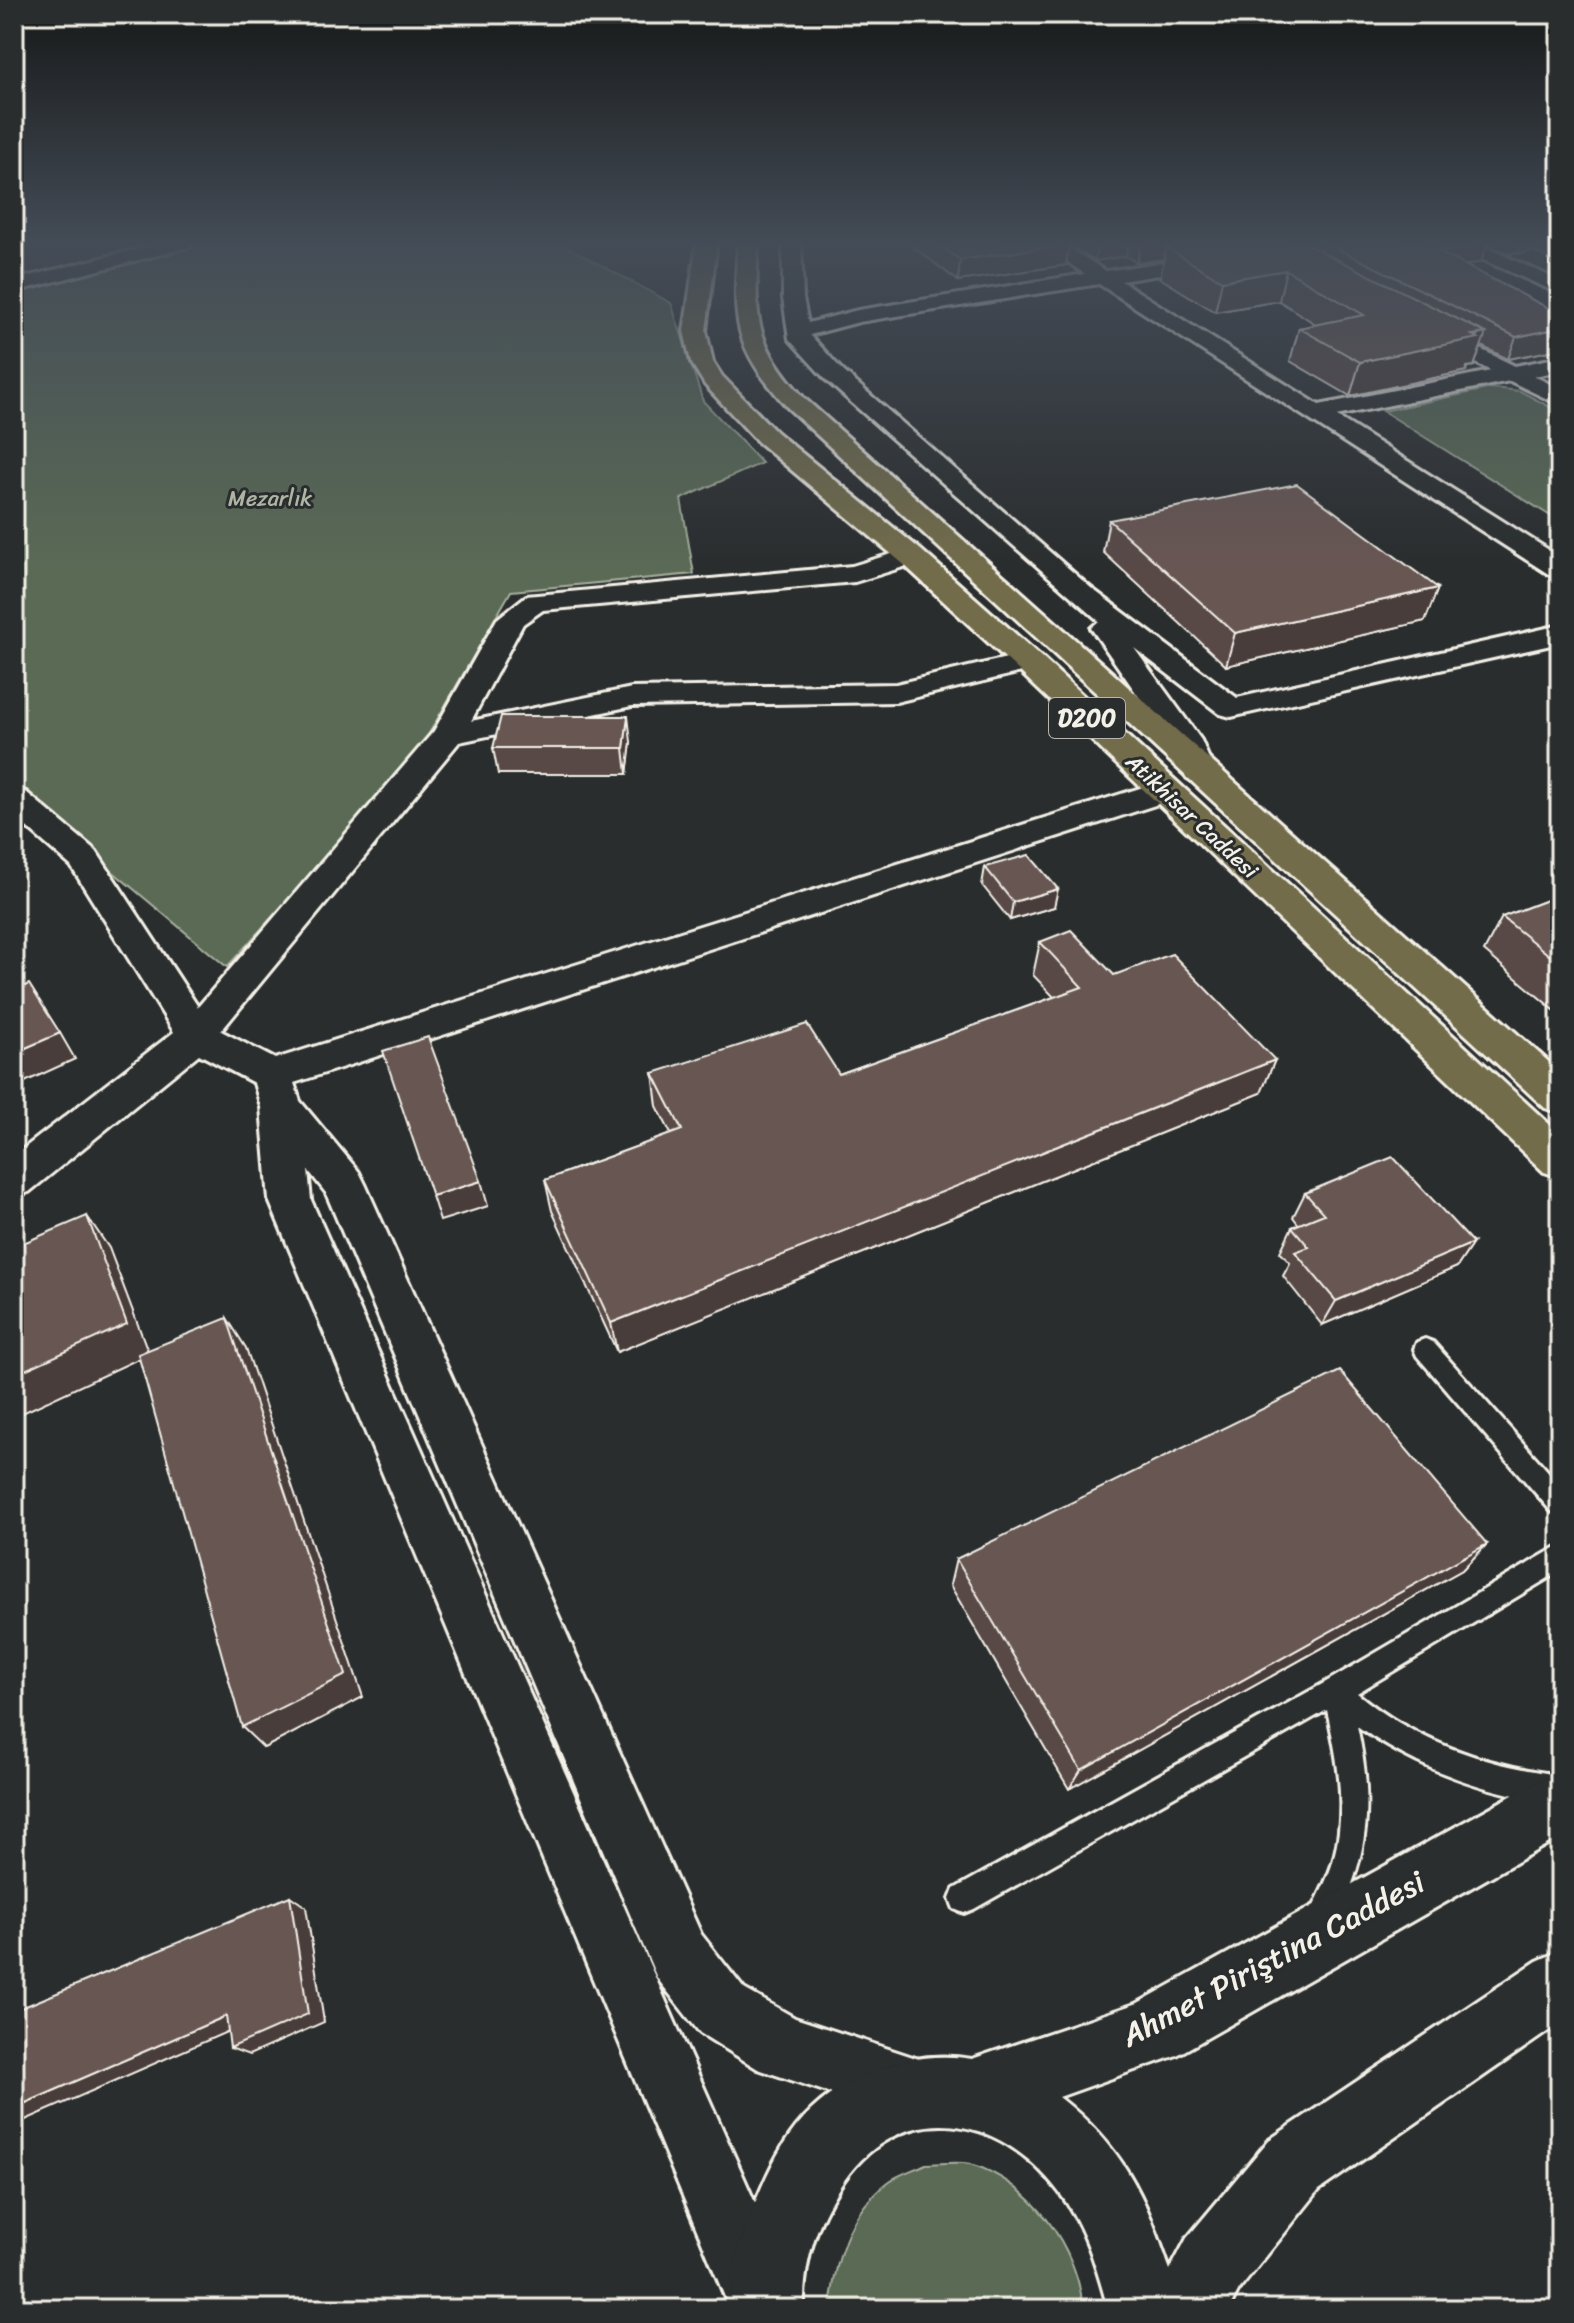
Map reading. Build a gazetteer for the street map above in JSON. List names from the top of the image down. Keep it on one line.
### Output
{"streets":{"highway":["D200","Atikhisar Caddesi"],"street":["Ahmet Piriştina Caddesi"]},"parks":["Mezarlık"]}
